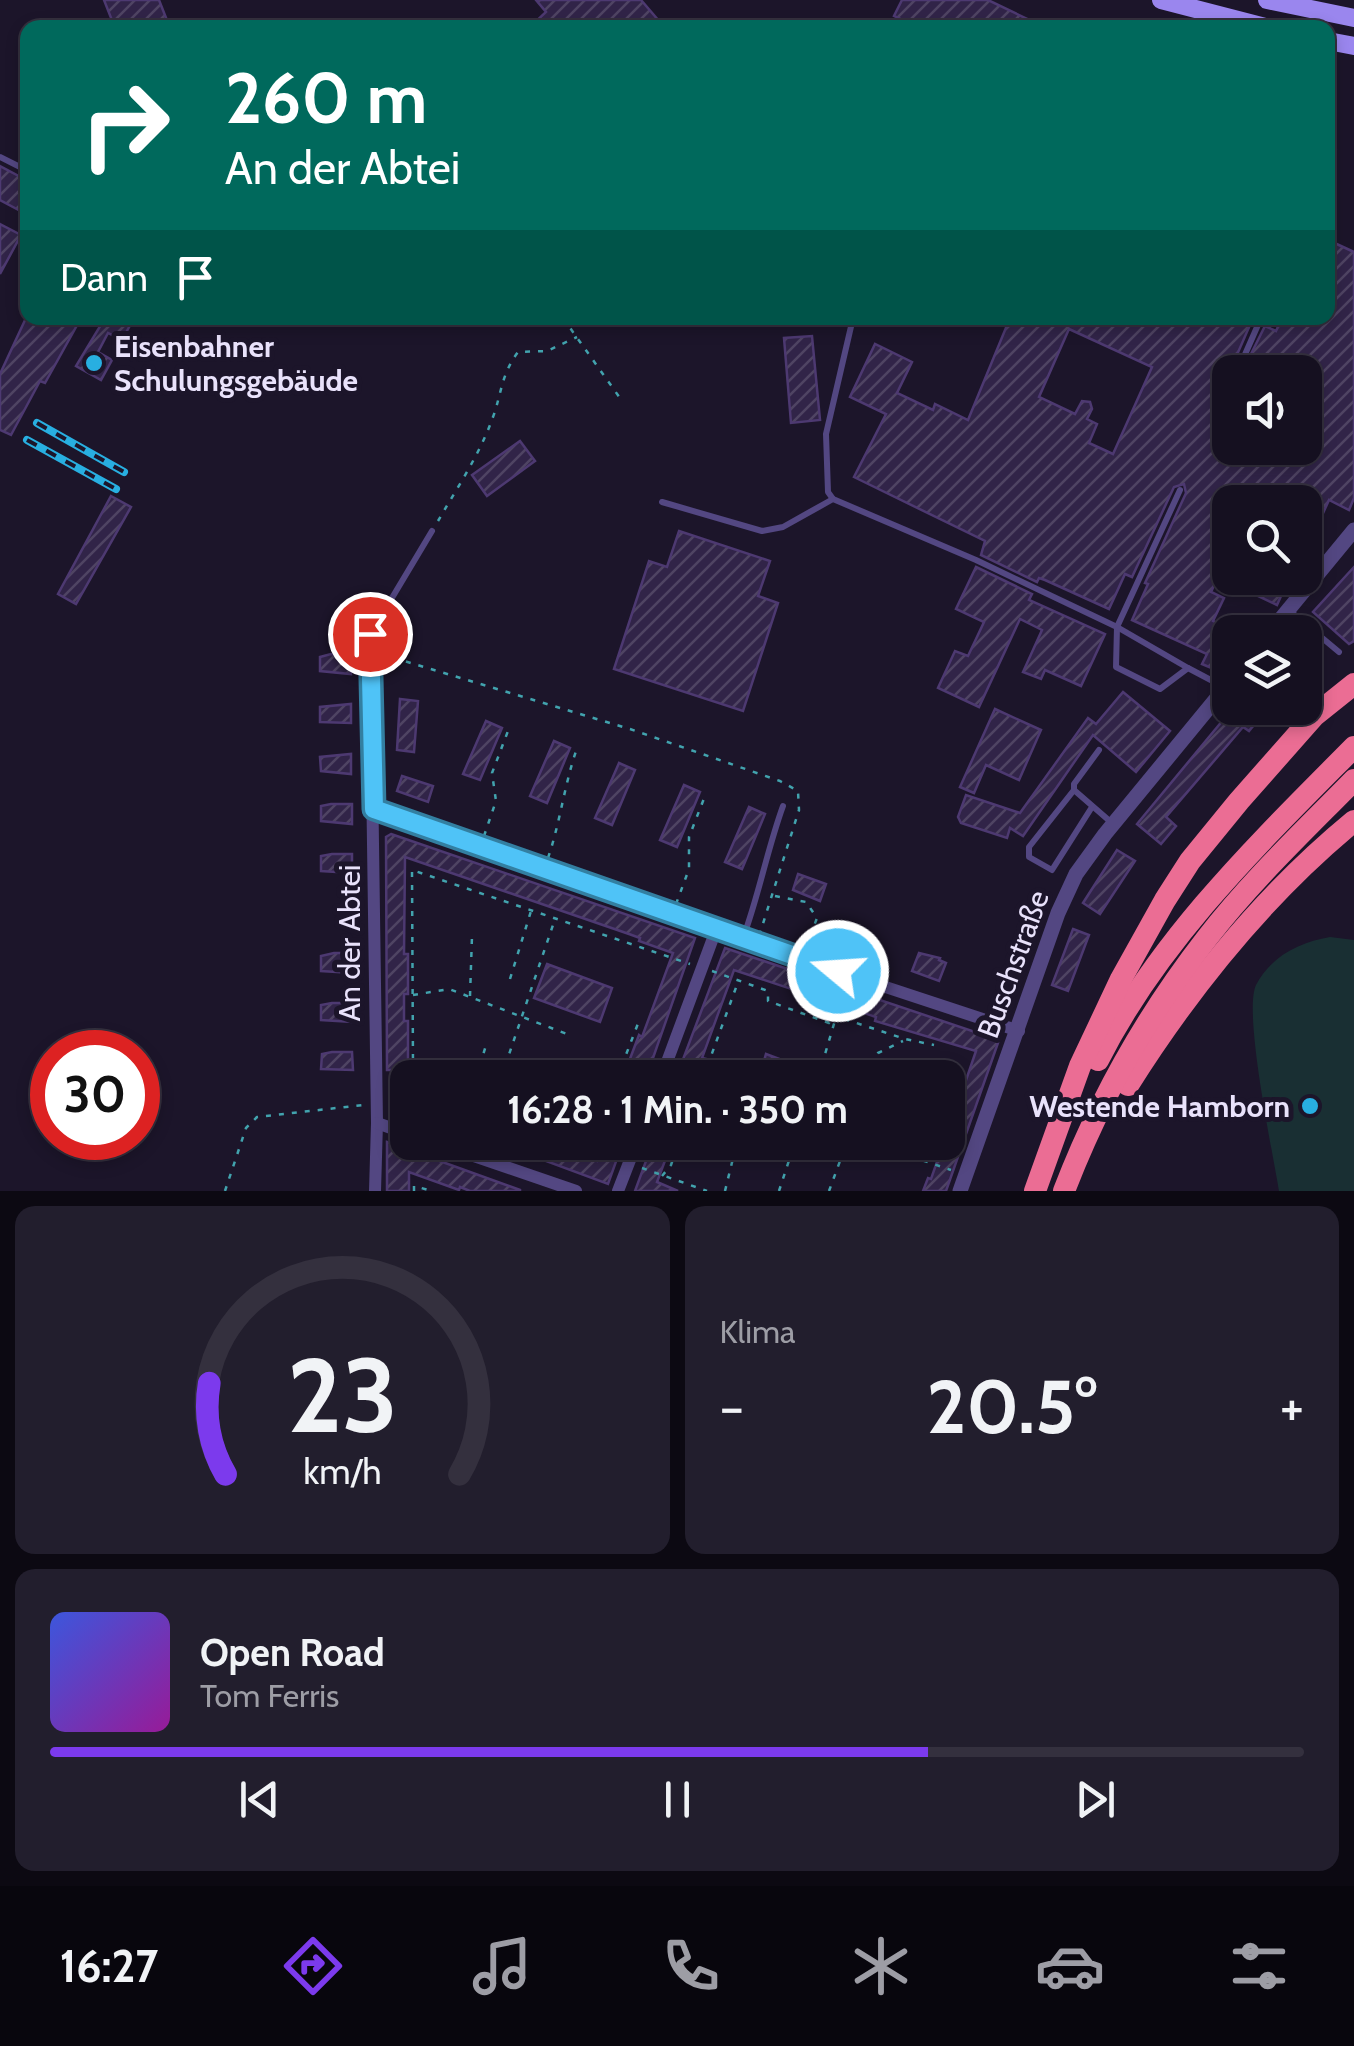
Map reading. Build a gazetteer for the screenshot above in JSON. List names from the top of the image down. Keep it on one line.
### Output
{"streets":{"street":["An der Abtei","Buschstraße"]},"places":["Eisenbahner Schulungsgebäude","Westende Hamborn"],"page":{"turn":["260 m","An der Abtei"],"then":"Dann","limit":"30","trip":"16:28 · 1 Min. · 350 m","tile":"Klima","heat":["−","20.5°","+"],"song":["Open Road","Tom Ferris"],"tabs":"16:27","gauge":["23","km/h"]}}
